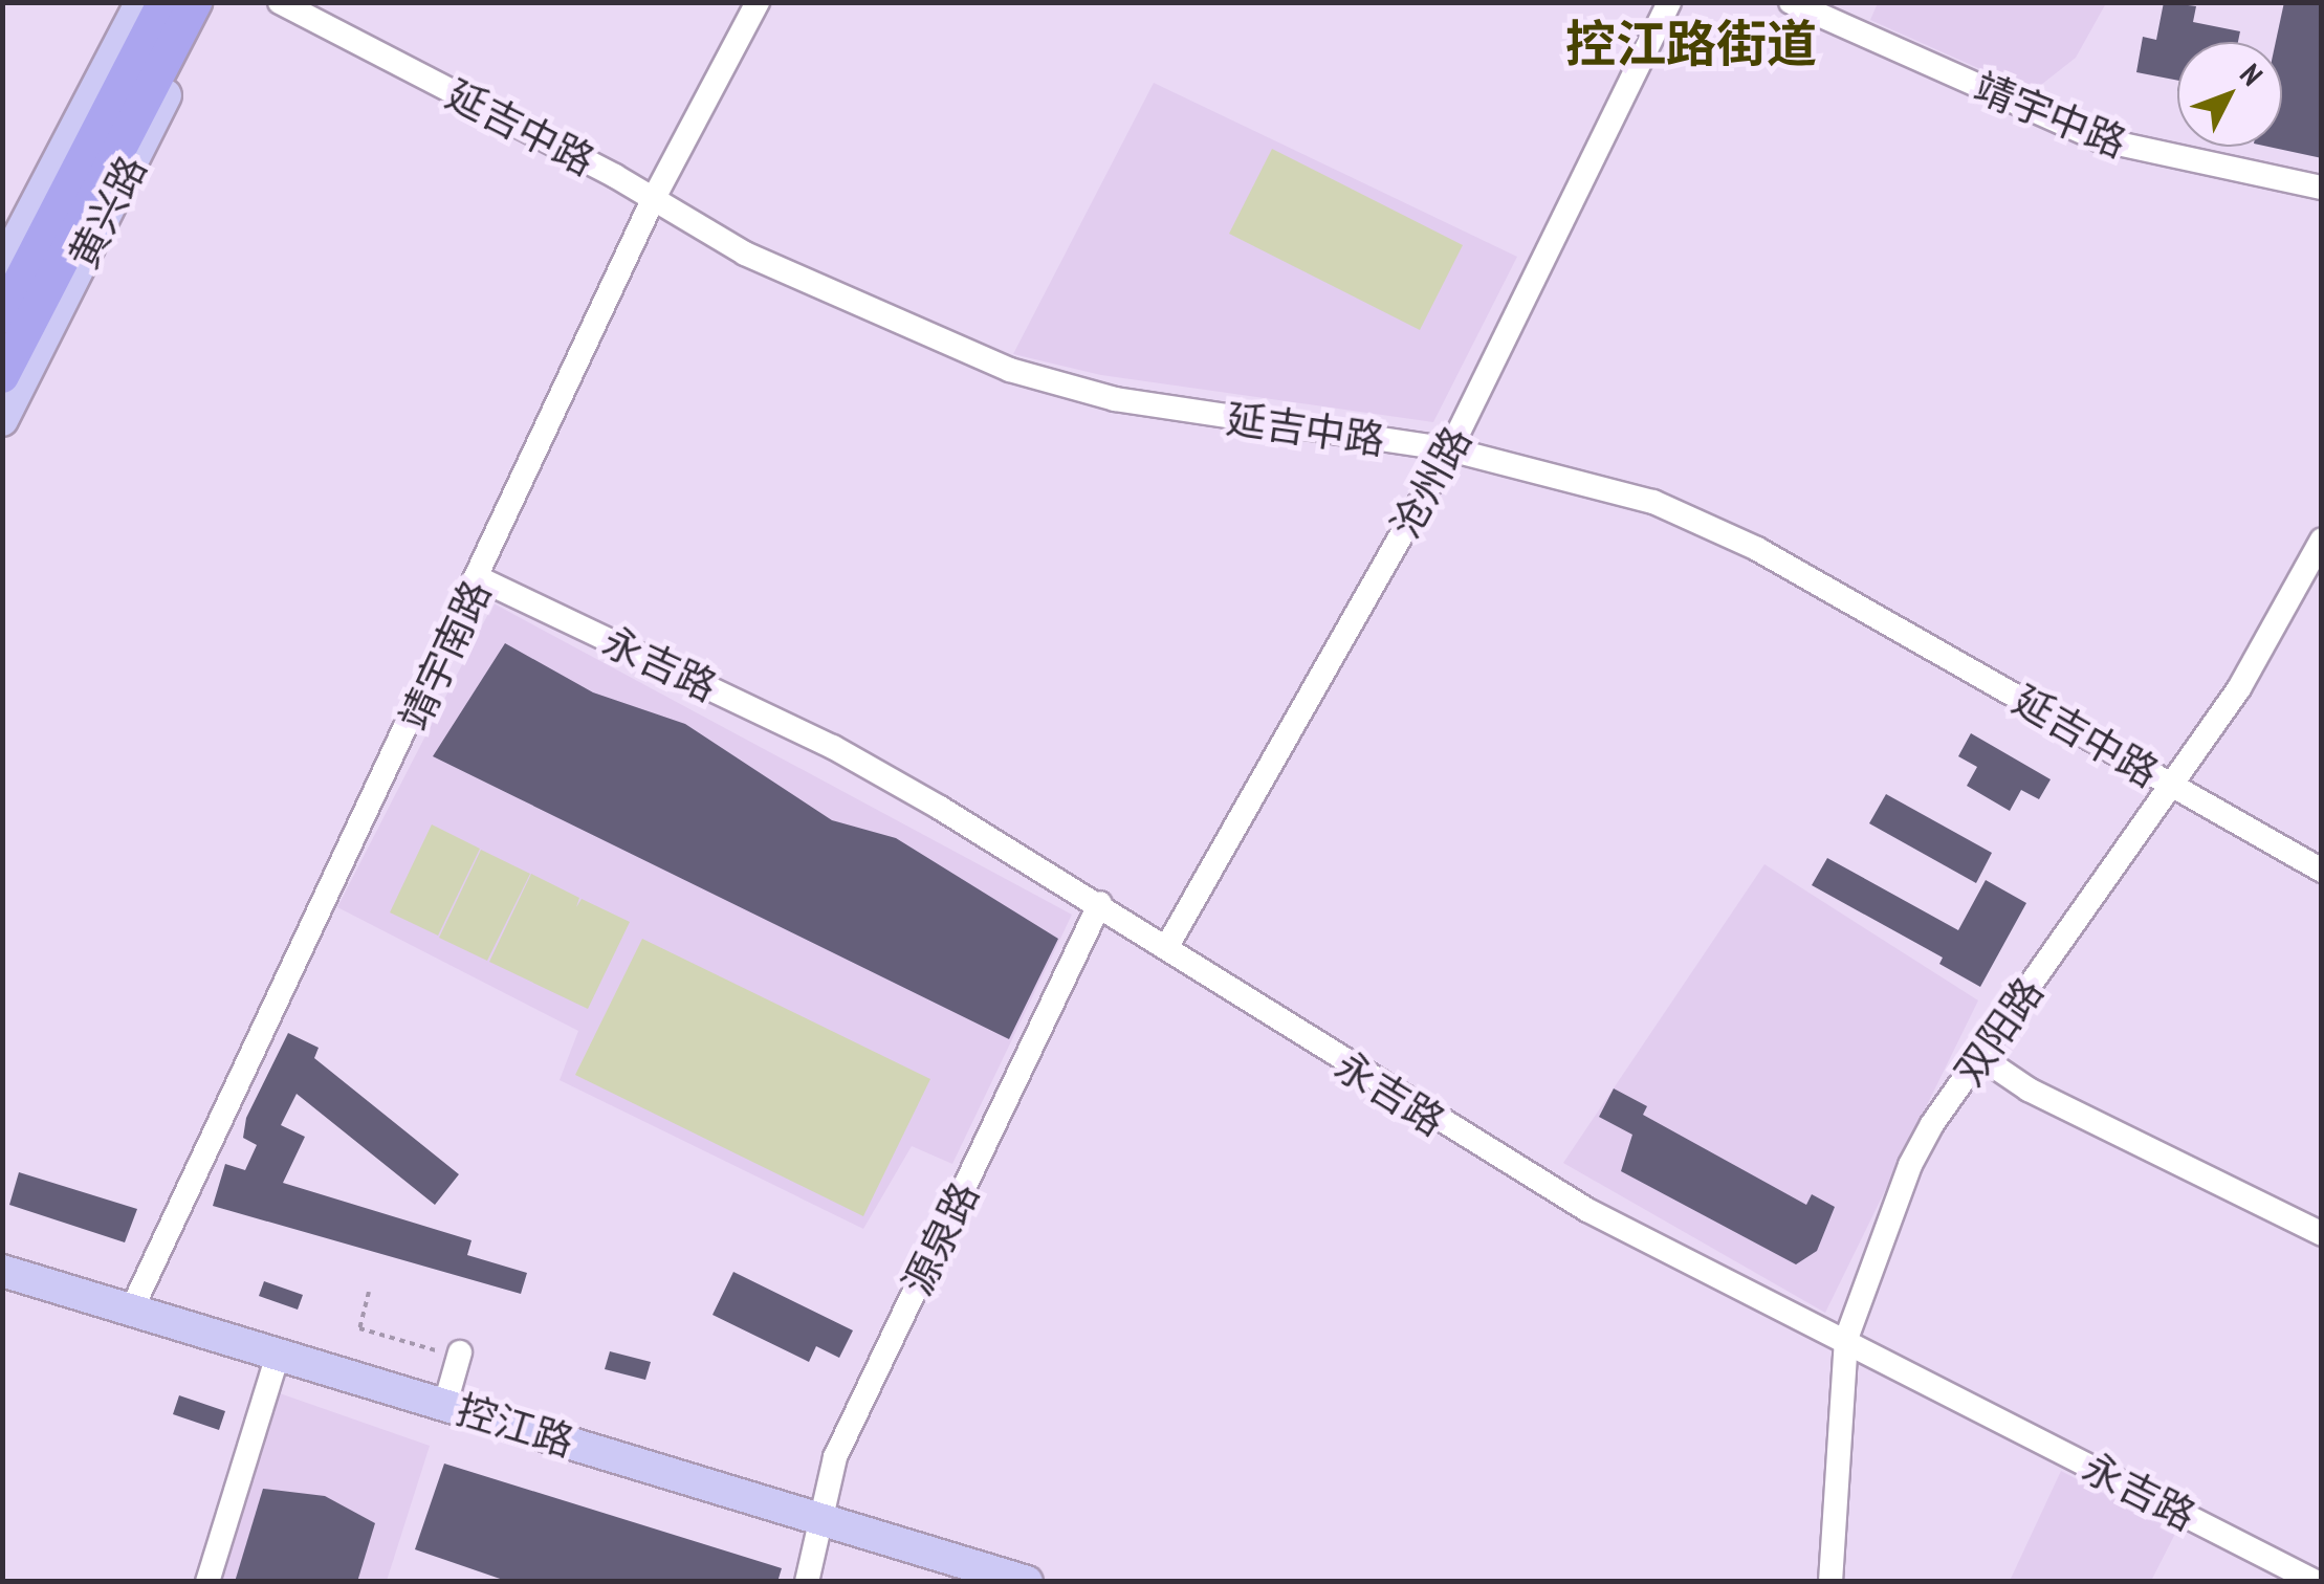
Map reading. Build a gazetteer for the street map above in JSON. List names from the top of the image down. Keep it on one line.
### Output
{"streets":{"main road":["黄兴路","控江路"],"street":["靖宇中路","延吉中路","沧州路","靖宇南路","永吉路","双阳路","源泉路"]},"crossings":[["延吉中路","沧州路"],["延吉中路","靖宇南路"],["延吉中路","双阳路"],["沧州路","永吉路"],["靖宇南路","永吉路"],["靖宇南路","控江路"],["永吉路","双阳路"],["永吉路","源泉路"],["源泉路","控江路"]],"districts":["控江路街道"],"north":"top right"}
